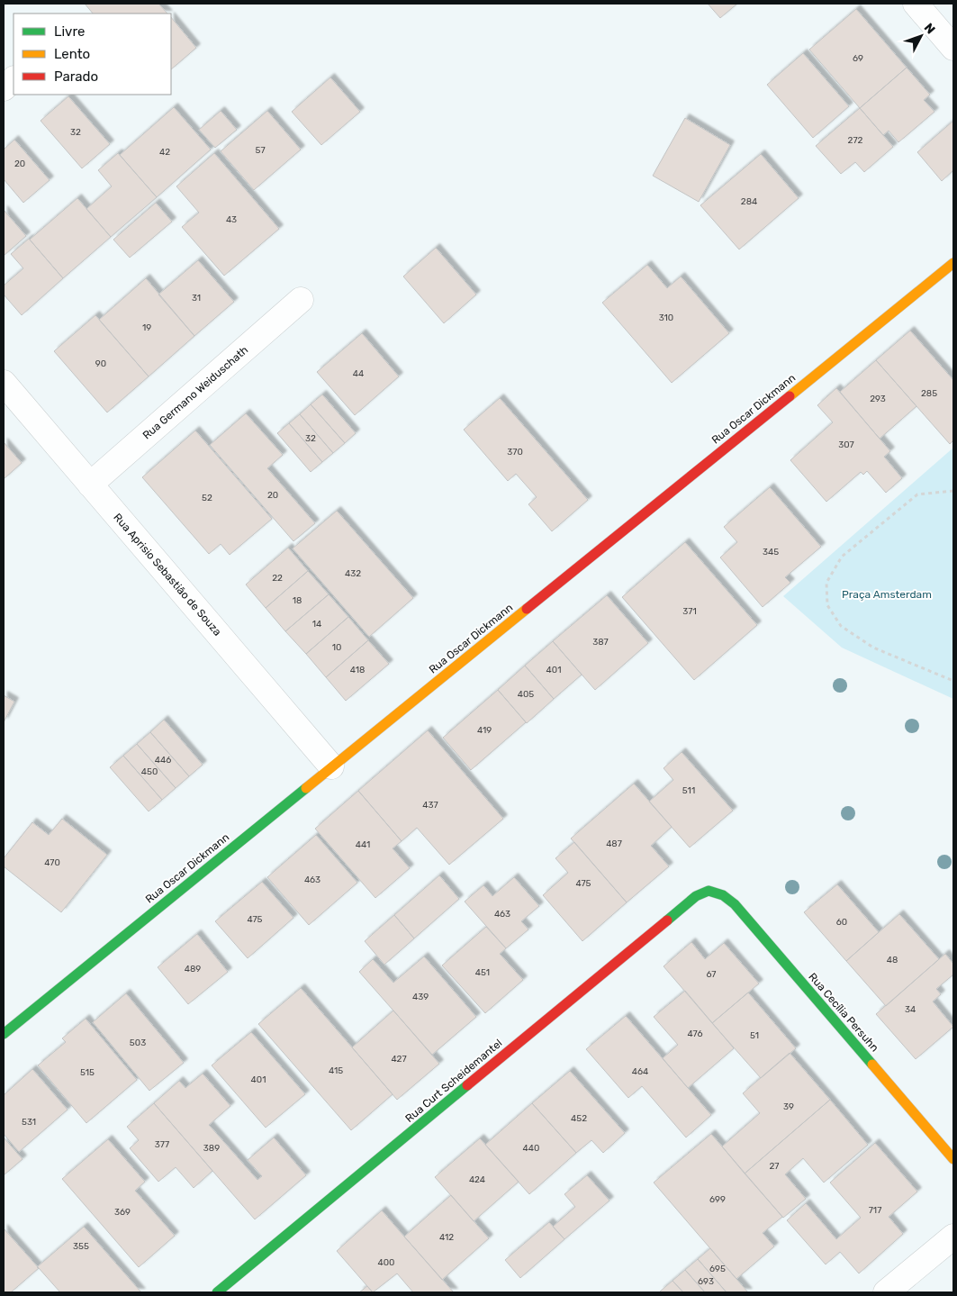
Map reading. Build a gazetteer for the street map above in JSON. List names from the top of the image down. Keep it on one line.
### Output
{"streets":{"street":["Rua Germano Weiduschath","Rua Oscar Dickmann","Rua Aprisio Sebastião de Souza","Rua Cecília Persuhn","Rua Curt Scheidemantel"]},"crossings":[["Rua Germano Weiduschath","Rua Aprisio Sebastião de Souza"],["Rua Oscar Dickmann","Rua Aprisio Sebastião de Souza"],["Rua Cecília Persuhn","Rua Curt Scheidemantel"]],"parks":["Praça Amsterdam"],"house_numbers":["69","32","272","57","42","20","284","43","31","310","19","90","44","285","293","32","307","370","20","52","345","432","22","18","371","14","387","10","418","401","405","419","446","450","511","437","487","441","470","463","475","463","475","60","48","489","451","67","439","34","476","51","503","427","415","464","515","401","39","452","531","377","389","440","27","424","699","717","369","412","355","400","695","693"],"legend":["Livre","Lento","Parado"],"north":"top right"}
